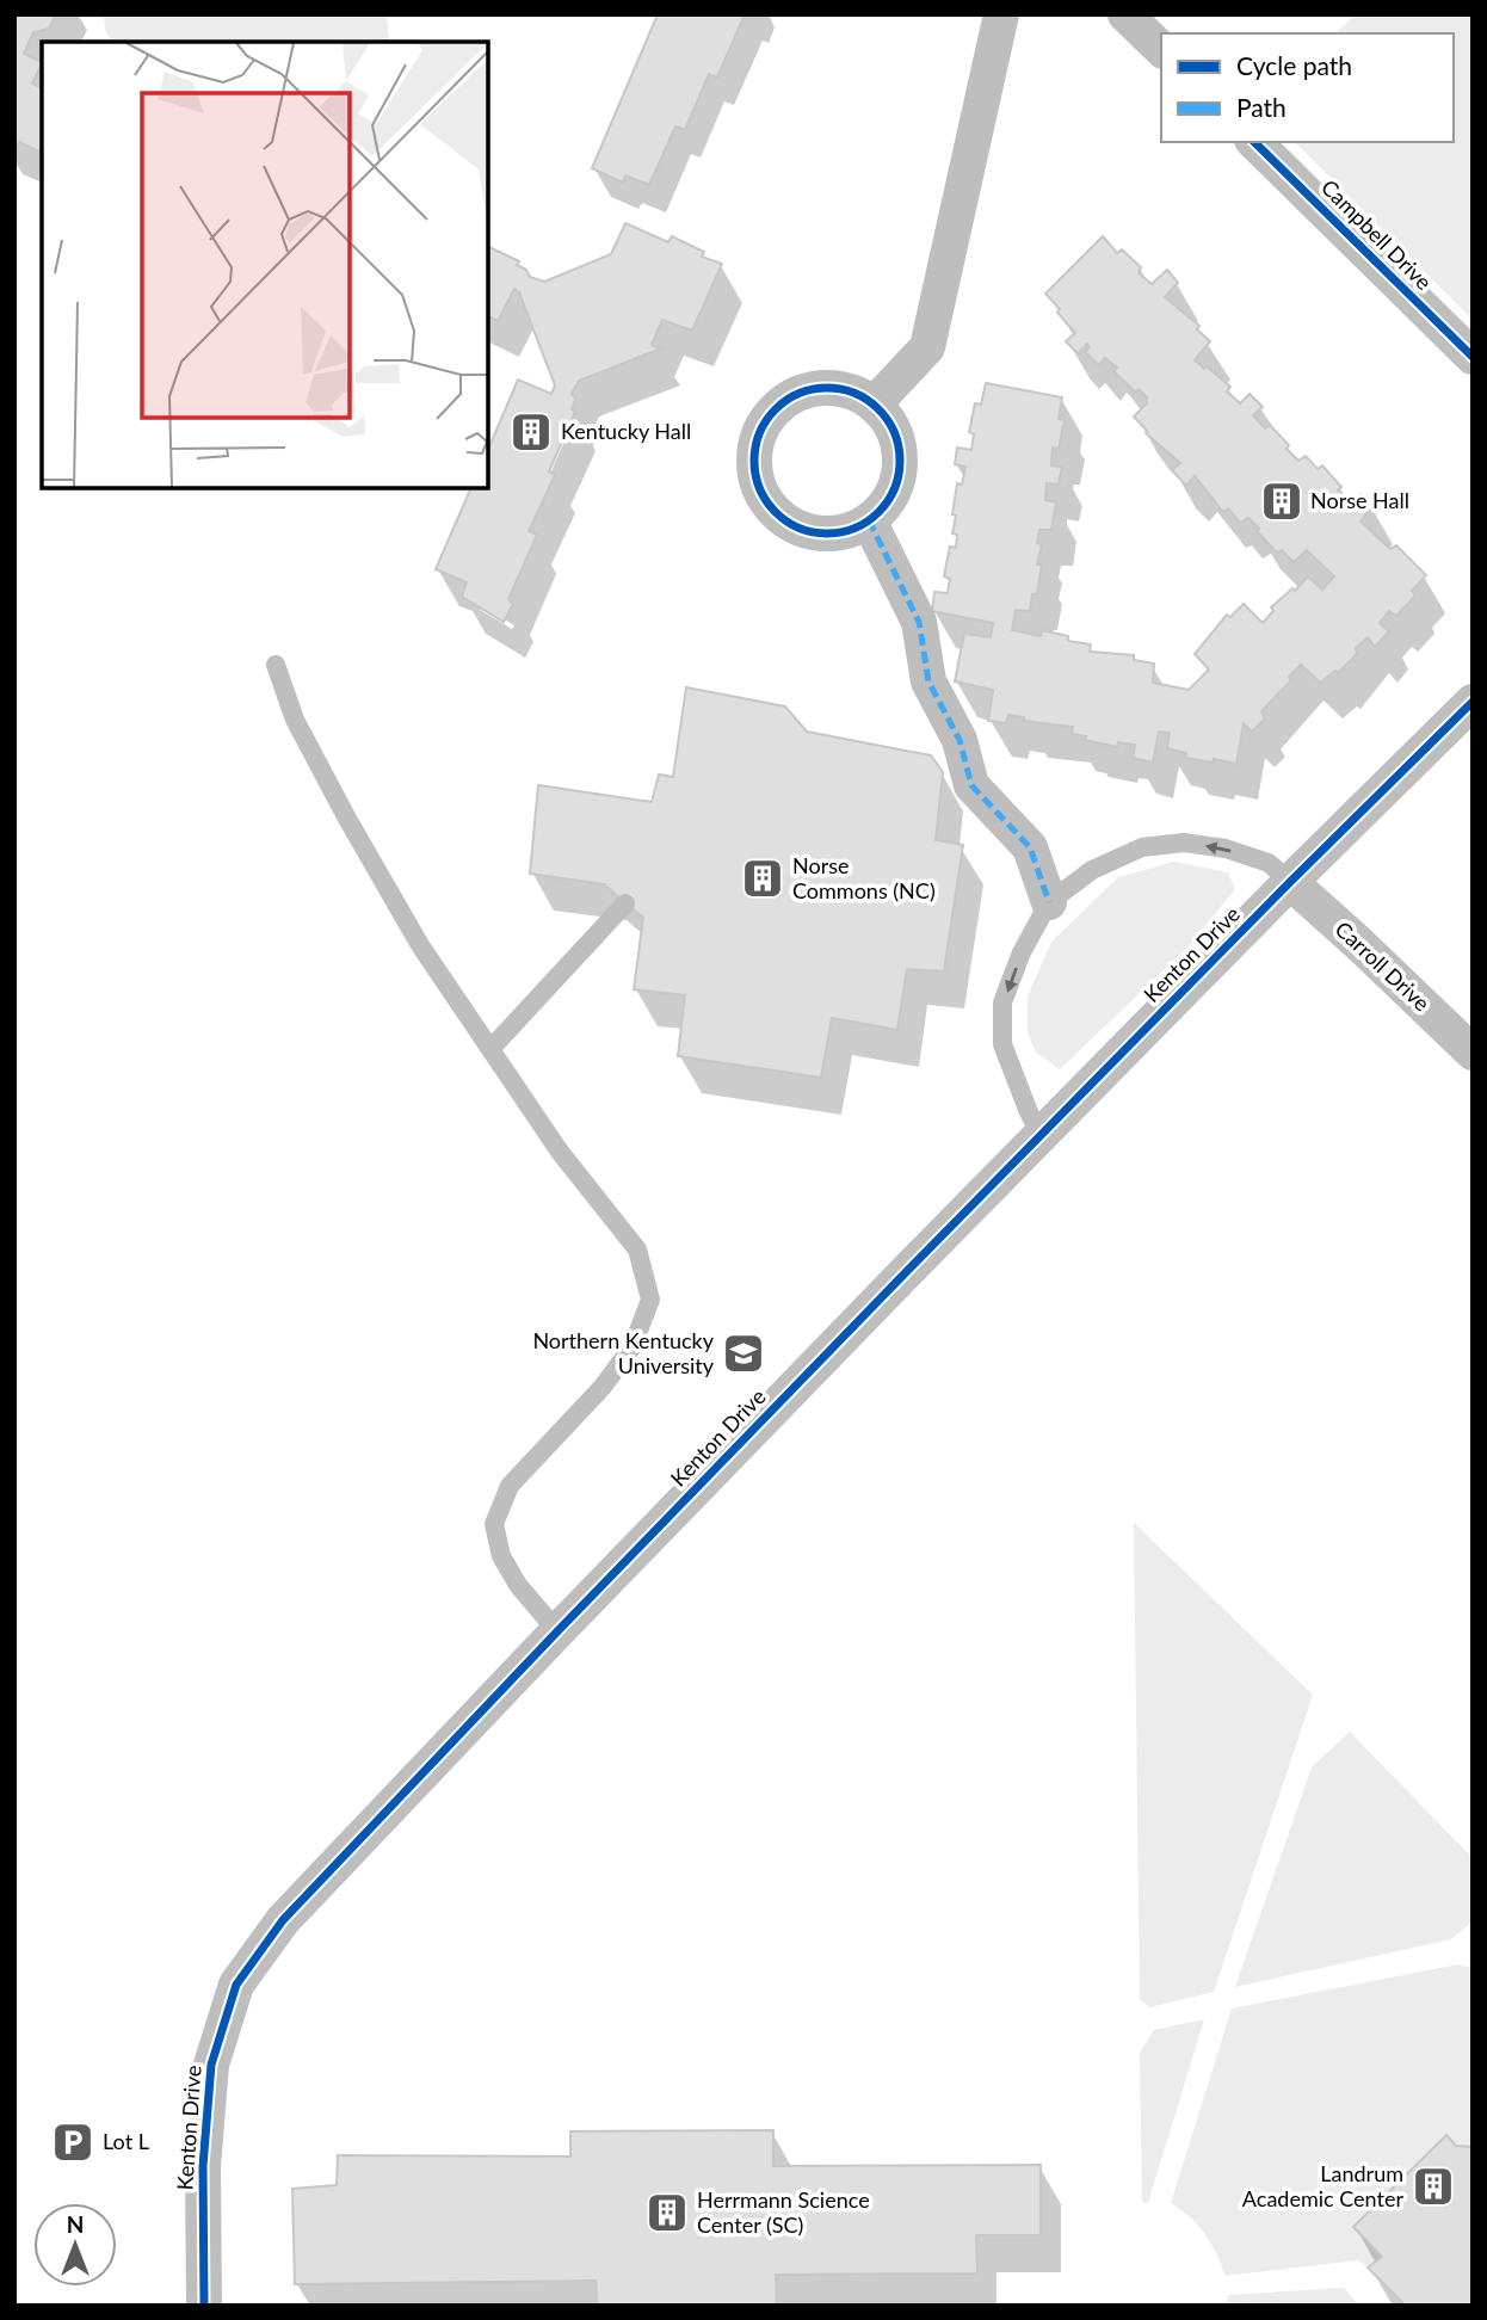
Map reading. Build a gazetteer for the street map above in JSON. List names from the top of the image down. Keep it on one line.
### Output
{"streets":{"street":["Campbell Drive","Kenton Drive","Carroll Drive"]},"crossings":[["Kenton Drive","Carroll Drive"]],"places":{"building":["Kentucky Hall","Norse Hall","Norse Commons (NC)","Landrum Academic Center","Herrmann Science Center (SC)"],"school or university":["Northern Kentucky University"],"parking":["Lot L"]},"legend":["Cycle path","Path"],"north":"top"}
